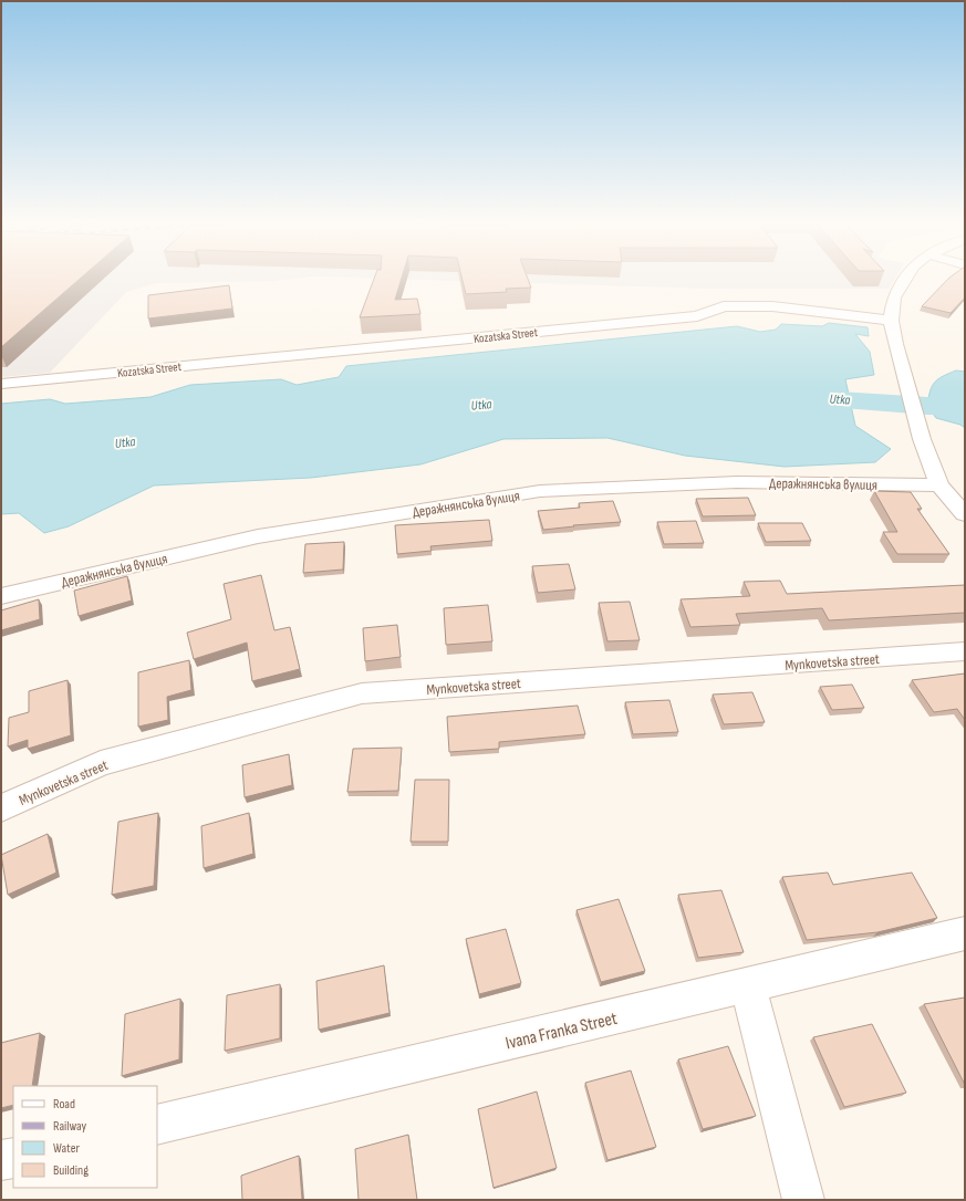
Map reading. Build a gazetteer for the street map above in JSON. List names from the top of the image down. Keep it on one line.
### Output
{"streets":{"street":["Kozatska Street","Деражнянська вулиця","Mynkovetska street","Ivana Franka Street"]},"water":["Utka"],"legend":["Road","Railway","Water","Building"]}
